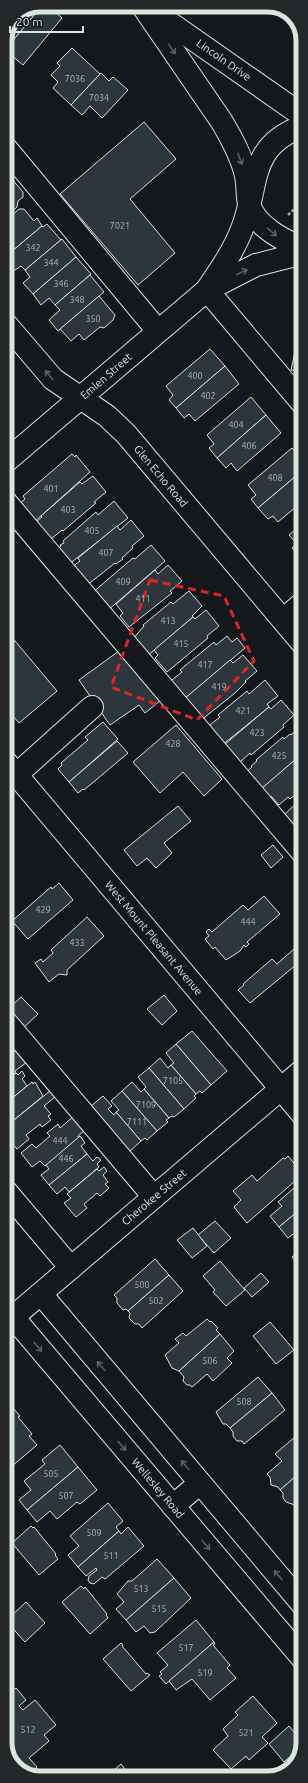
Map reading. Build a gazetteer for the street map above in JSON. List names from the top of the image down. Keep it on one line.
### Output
{"streets":{"street":["Lincoln Drive","Emlen Street","Glen Echo Road","West Mount Pleasant Avenue","Cherokee Street","Wellesley Road"]},"crossings":[["Emlen Street","Glen Echo Road"],["West Mount Pleasant Avenue","Cherokee Street"]],"house_numbers":["7036","7034","7021","342","344","346","348","350","400","402","404","406","408","401","403","405","407","409","411","413","415","417","419","421","423","428","425","429","444","433","7105","7109","7111","444","446","500","502","506","508","505","507","509","511","513","515","517","519","512","521"],"scale_bar":"20 m"}
